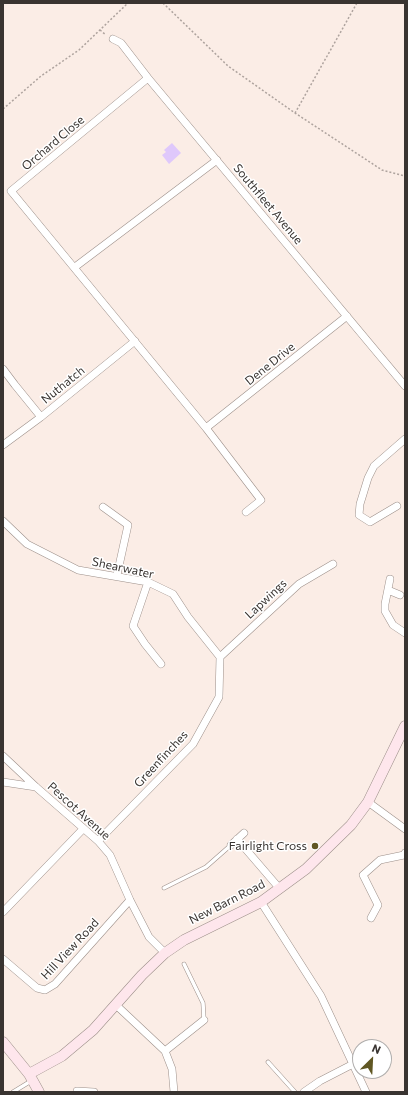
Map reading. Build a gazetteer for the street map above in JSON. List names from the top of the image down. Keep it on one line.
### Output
{"streets":{"street":["Orchard Close","Southfleet Avenue","Dene Drive","Nuthatch","Shearwater","Lapwings","Greenfinches","Pescot Avenue","New Barn Road","Hill View Road"]},"crossings":[["Orchard Close","Southfleet Avenue"],["Orchard Close","Nuthatch"],["Southfleet Avenue","Dene Drive"],["Shearwater","Lapwings"],["Shearwater","Greenfinches"],["Lapwings","Greenfinches"],["Greenfinches","Pescot Avenue"],["Pescot Avenue","New Barn Road"],["Pescot Avenue","Hill View Road"]],"places":["Fairlight Cross"],"north":"top right"}
